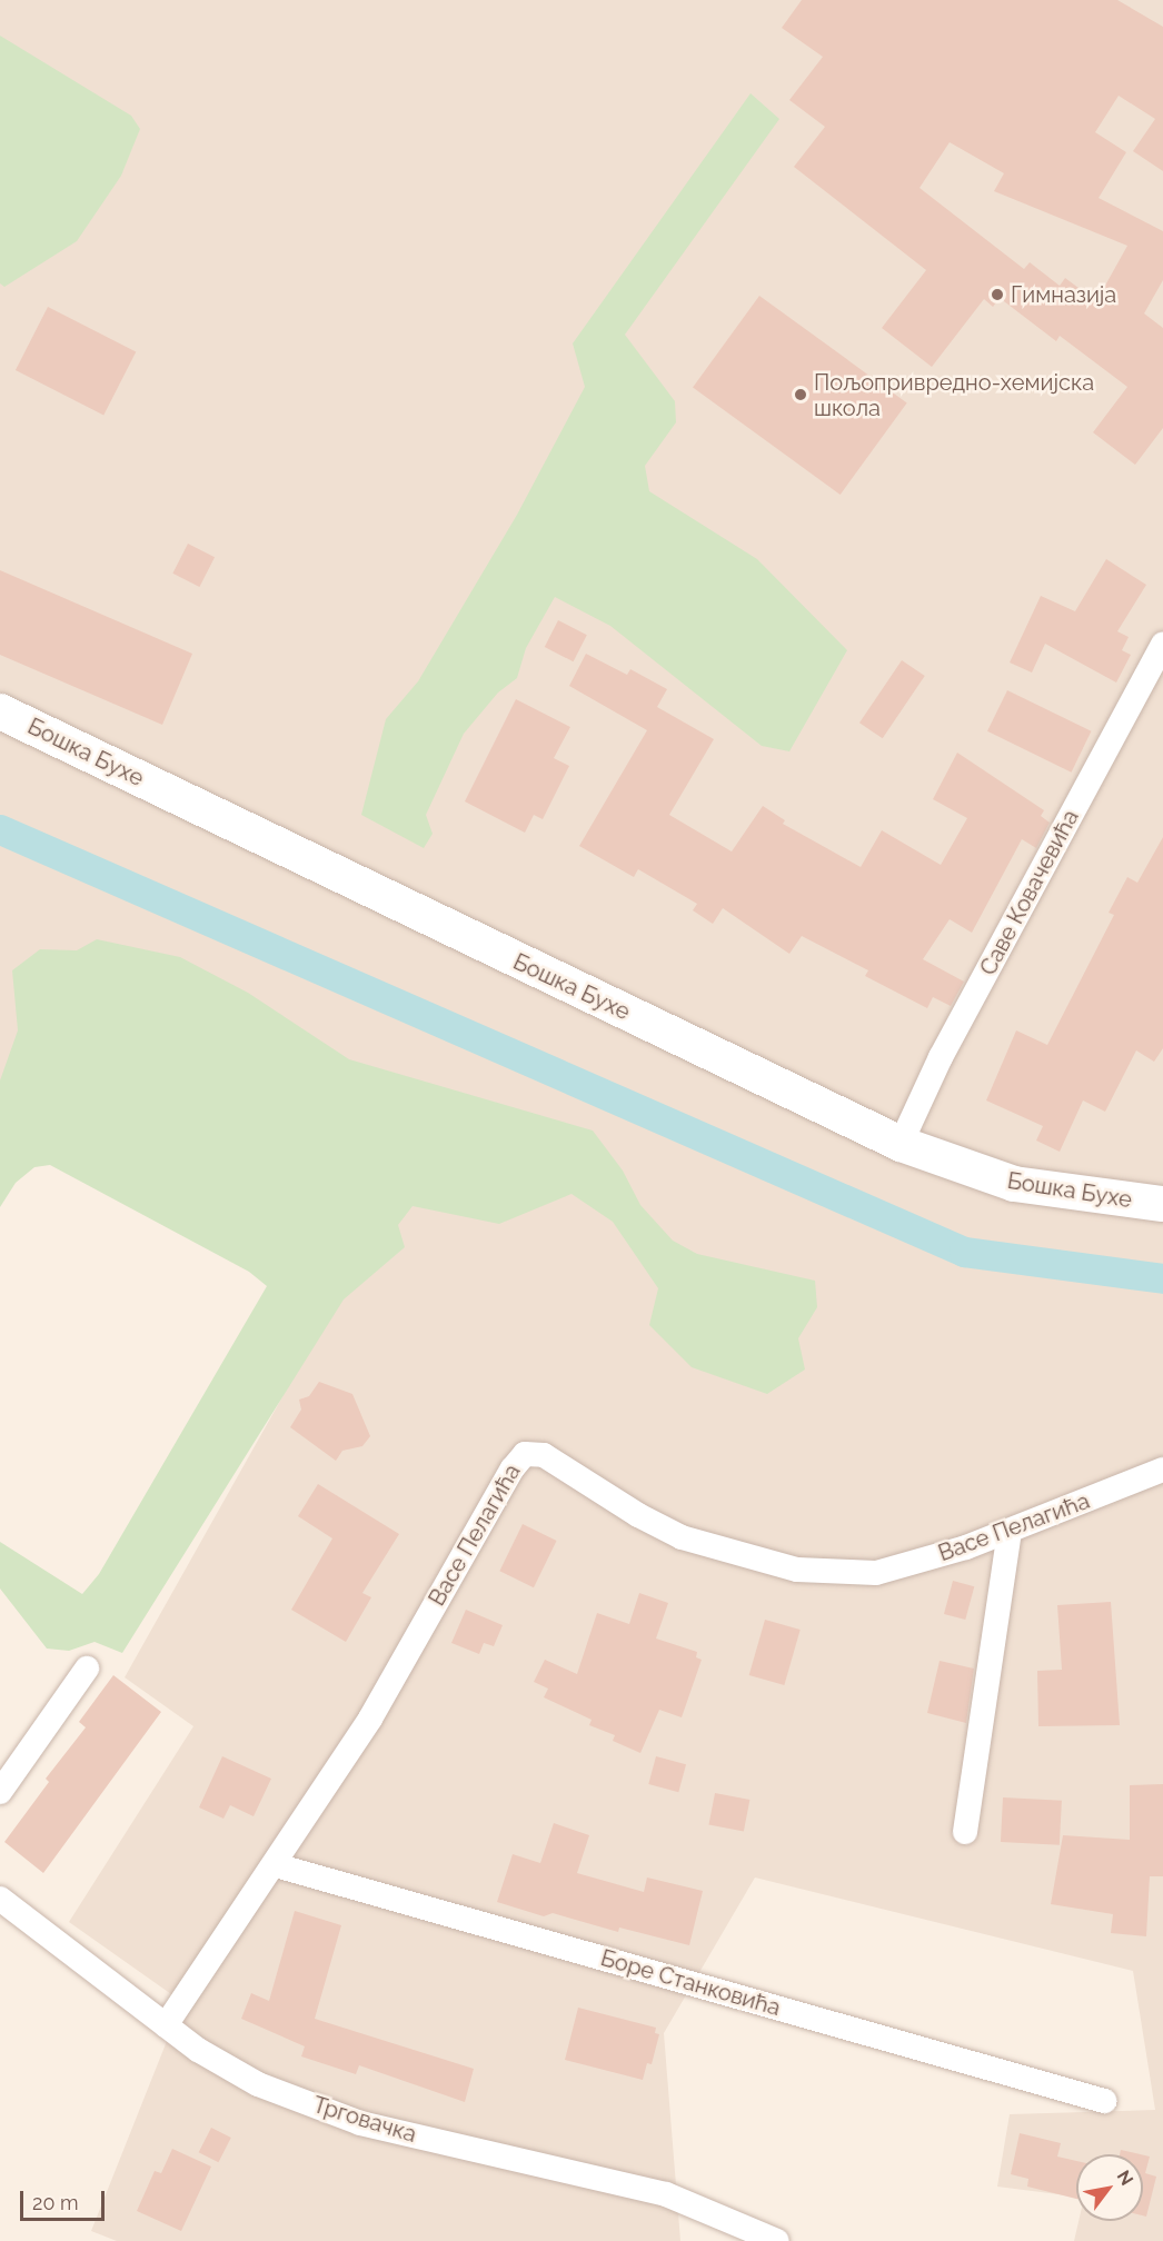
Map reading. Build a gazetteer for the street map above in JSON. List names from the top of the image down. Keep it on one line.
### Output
{"streets":{"main road":["Бошка Бухе"],"street":["Саве Ковачевића","Васе Пелагића","Боре Станковића","Трговачка"]},"crossings":[["Бошка Бухе","Саве Ковачевића"],["Васе Пелагића","Боре Станковића"],["Васе Пелагића","Трговачка"]],"places":["Гимназија","Пољопривредно-хемијска школа"],"scale_bar":"20 m","north":"top right"}
